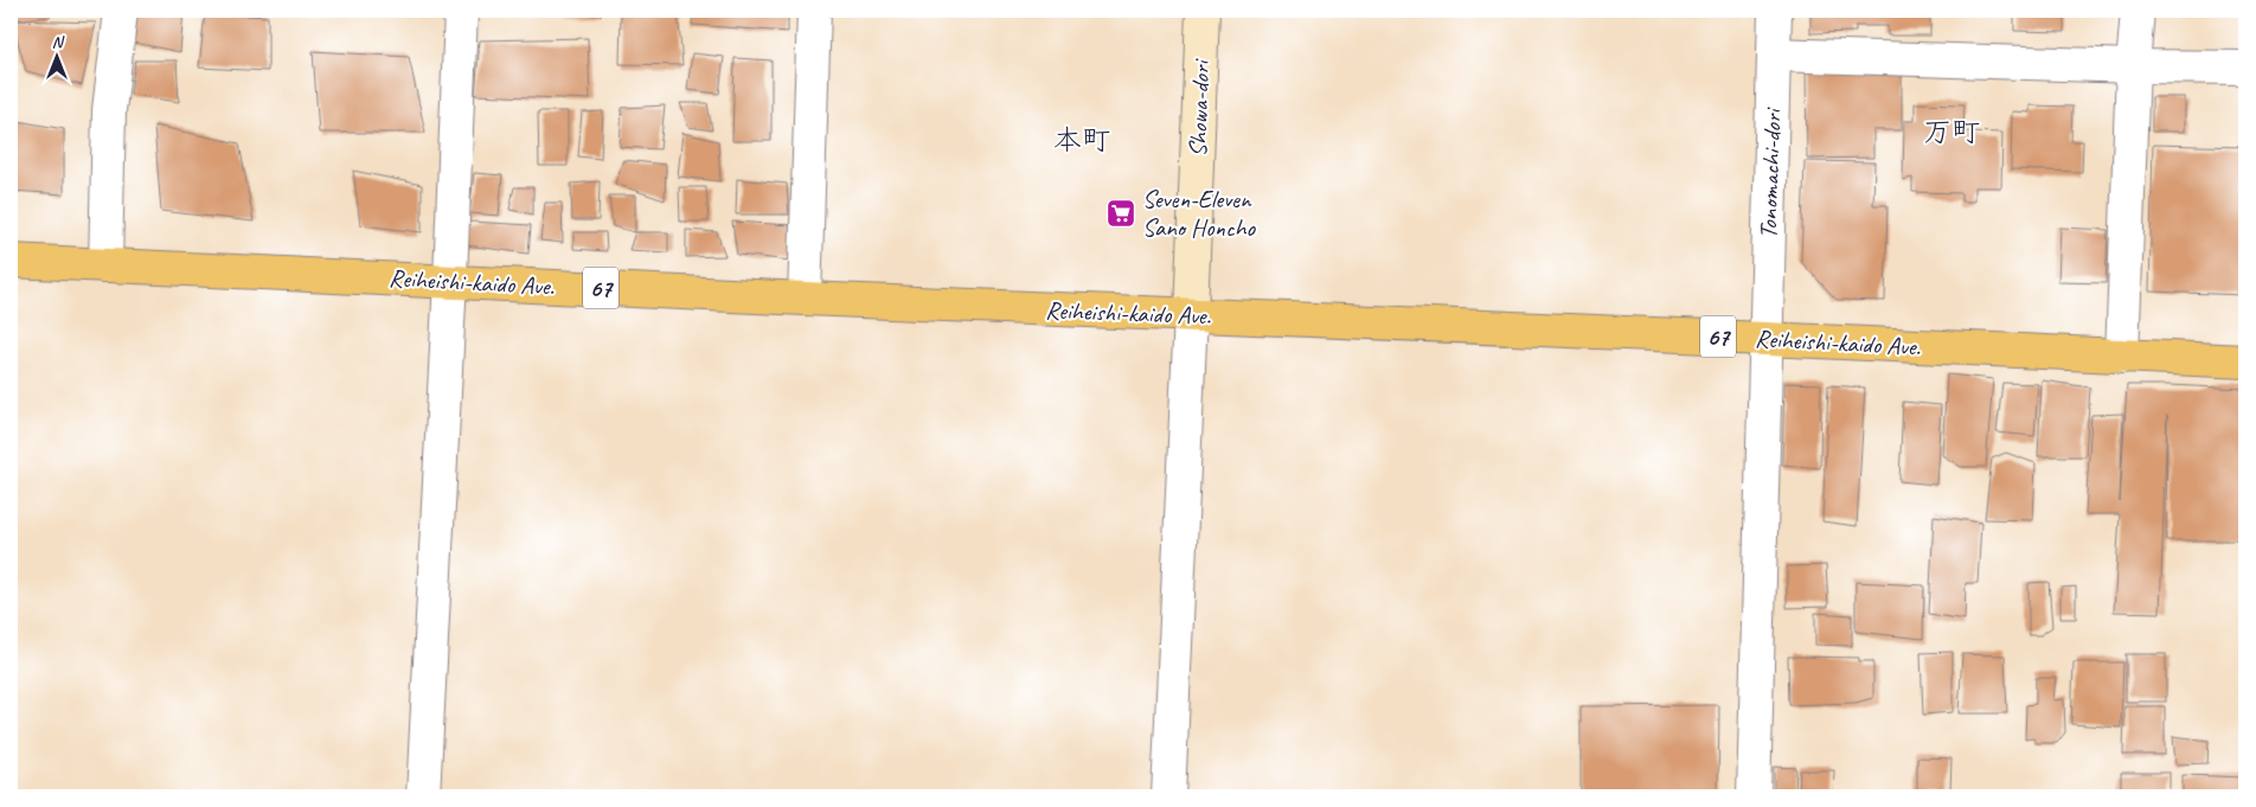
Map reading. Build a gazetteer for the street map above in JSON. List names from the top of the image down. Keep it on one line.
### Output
{"streets":{"main road":["Showa-dori","Reiheishi-kaido Ave.","67"],"street":["Tonomachi-dori"]},"crossings":[["Showa-dori","Reiheishi-kaido Ave."],["Tonomachi-dori","Reiheishi-kaido Ave."]],"districts":["万町","本町"],"places":{"supermarket":["Seven-Eleven Sano Honcho"]},"north":"top"}
